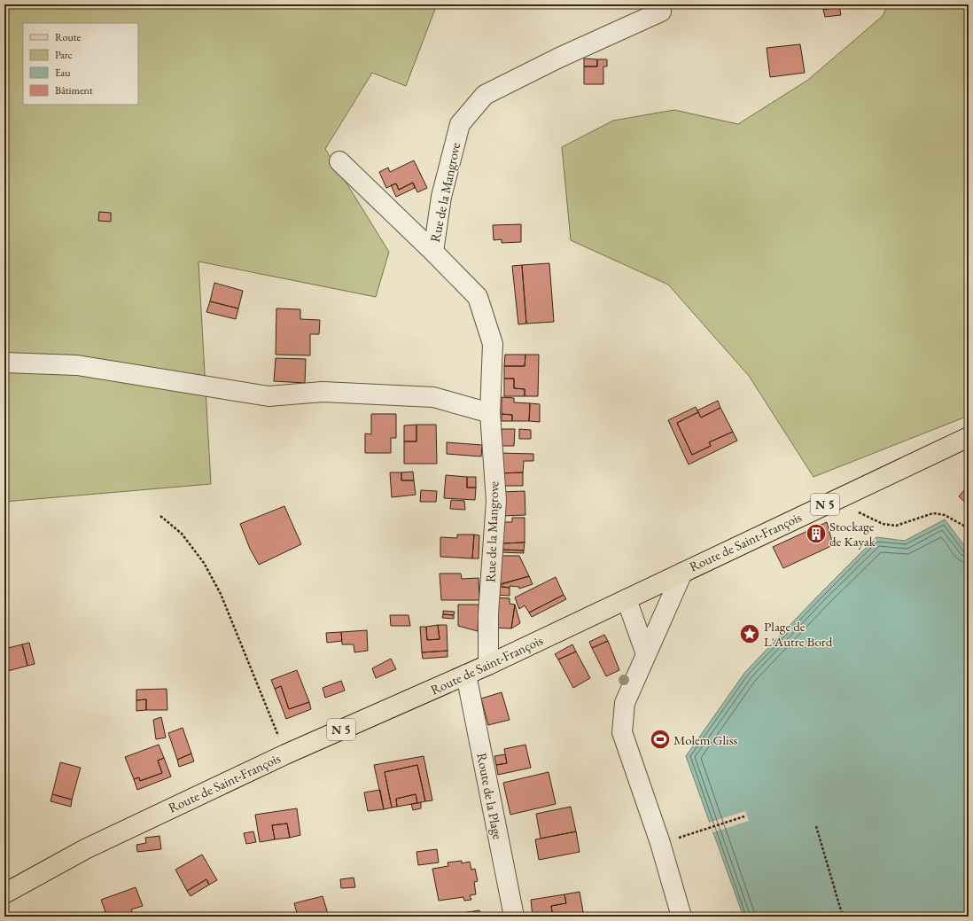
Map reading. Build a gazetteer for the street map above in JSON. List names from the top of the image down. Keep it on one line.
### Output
{"streets":{"main road":["N 5","Route de Saint-François"],"street":["Rue de la Mangrove","Route de la Plage"]},"crossings":[["Rue de la Mangrove","Route de Saint-François"],["Route de Saint-François","Route de la Plage"]],"places":{"building":["Stockage de Kayak"],"place":["Plage de L'Autre Bord"],"sports":["Molem Gliss"]},"legend":["Route","Parc","Eau","Bâtiment"]}
